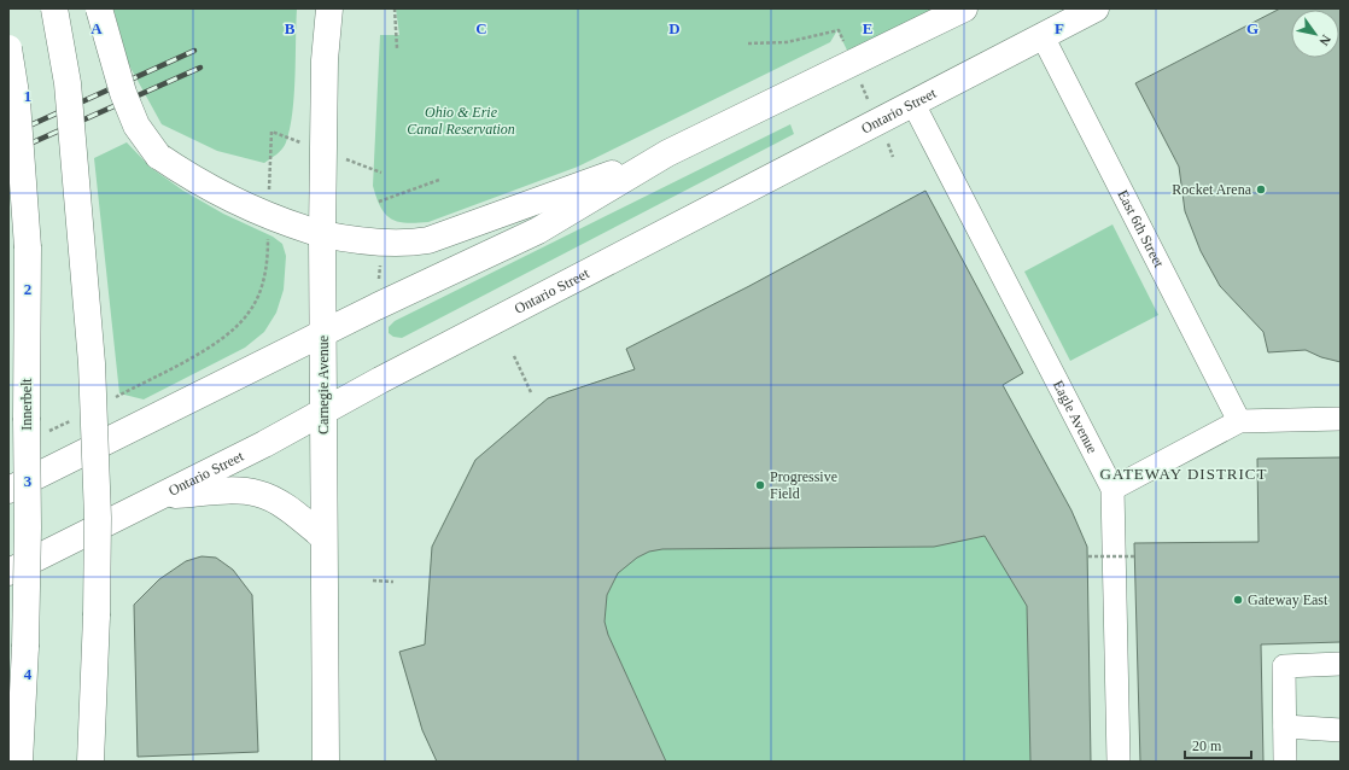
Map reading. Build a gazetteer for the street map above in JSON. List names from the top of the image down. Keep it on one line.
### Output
{"streets":{"main road":["Ontario Street","Carnegie Avenue","Innerbelt"],"street":["East 6th Street","Eagle Avenue"]},"crossings":[["Ontario Street","East 6th Street"],["Ontario Street","Carnegie Avenue"],["Ontario Street","Eagle Avenue"]],"districts":["GATEWAY DISTRICT"],"parks":["Ohio & Erie Canal Reservation"],"places":["Rocket Arena","Progressive Field","Gateway East"],"scale_bar":"20 m","north":"bottom right","grid":{"columns":["A","B","C","D","E","F","G"],"rows":["1","2","3","4"]}}
